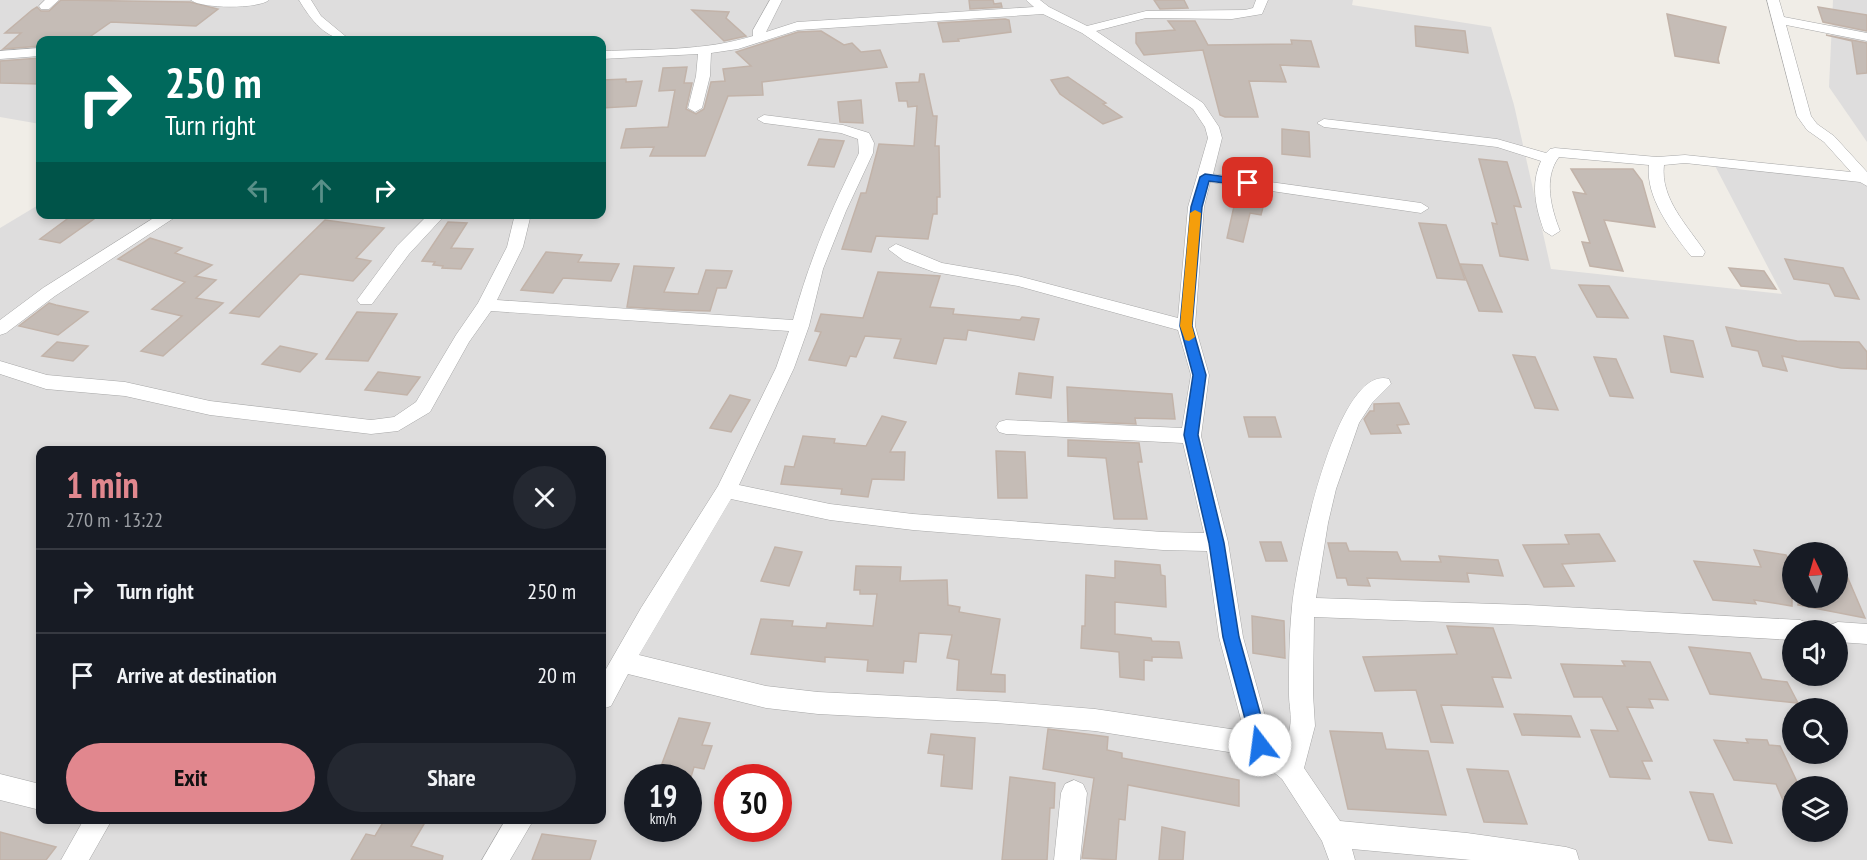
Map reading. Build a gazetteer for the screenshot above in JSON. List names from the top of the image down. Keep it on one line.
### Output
{"north":"top","page":{"turn":["250 m","Turn right"],"heading":["1 min","270 m · 13:22"],"list":[{"name":"Turn right","value":"250 m"},{"name":"Arrive at destination","value":"20 m"}],"buttons":["Exit","Share"],"speed":"19 km/h","limit":"30"}}
